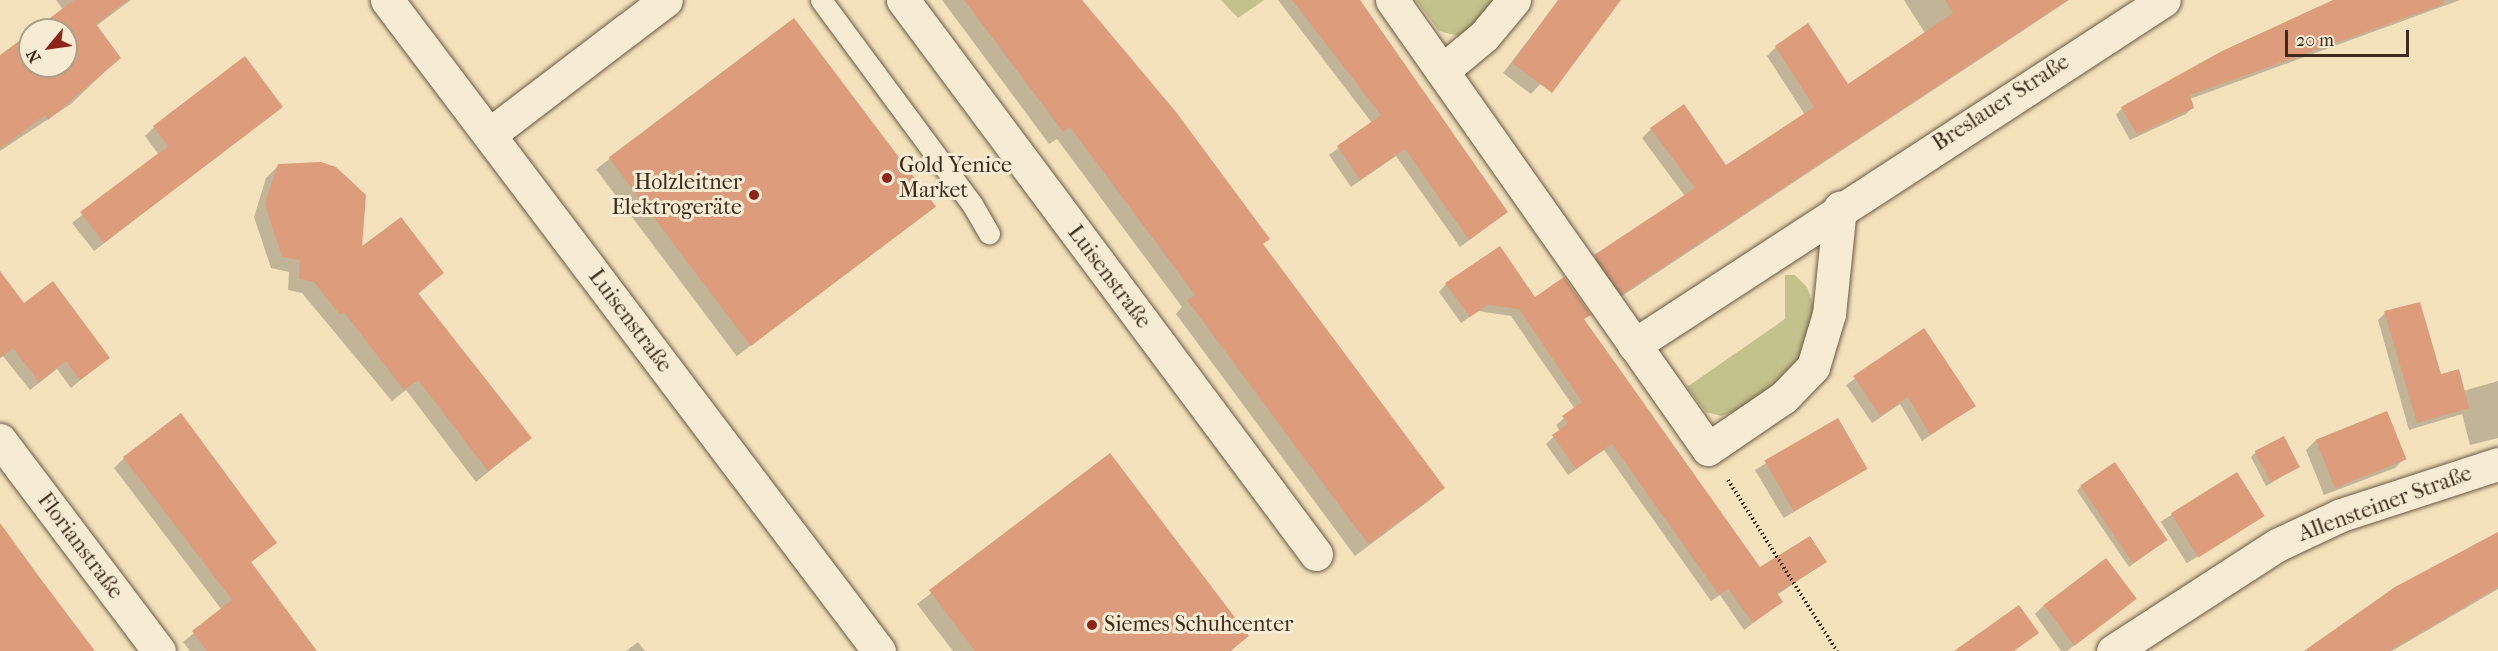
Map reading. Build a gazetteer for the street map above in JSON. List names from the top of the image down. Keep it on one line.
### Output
{"streets":{"street":["Breslauer Straße","Luisenstraße","Allensteiner Straße","Florianstraße"]},"places":["Gold Yenice Market","Holzleitner Elektrogeräte","Siemes Schuhcenter"],"scale_bar":"20 m","north":"bottom left"}
